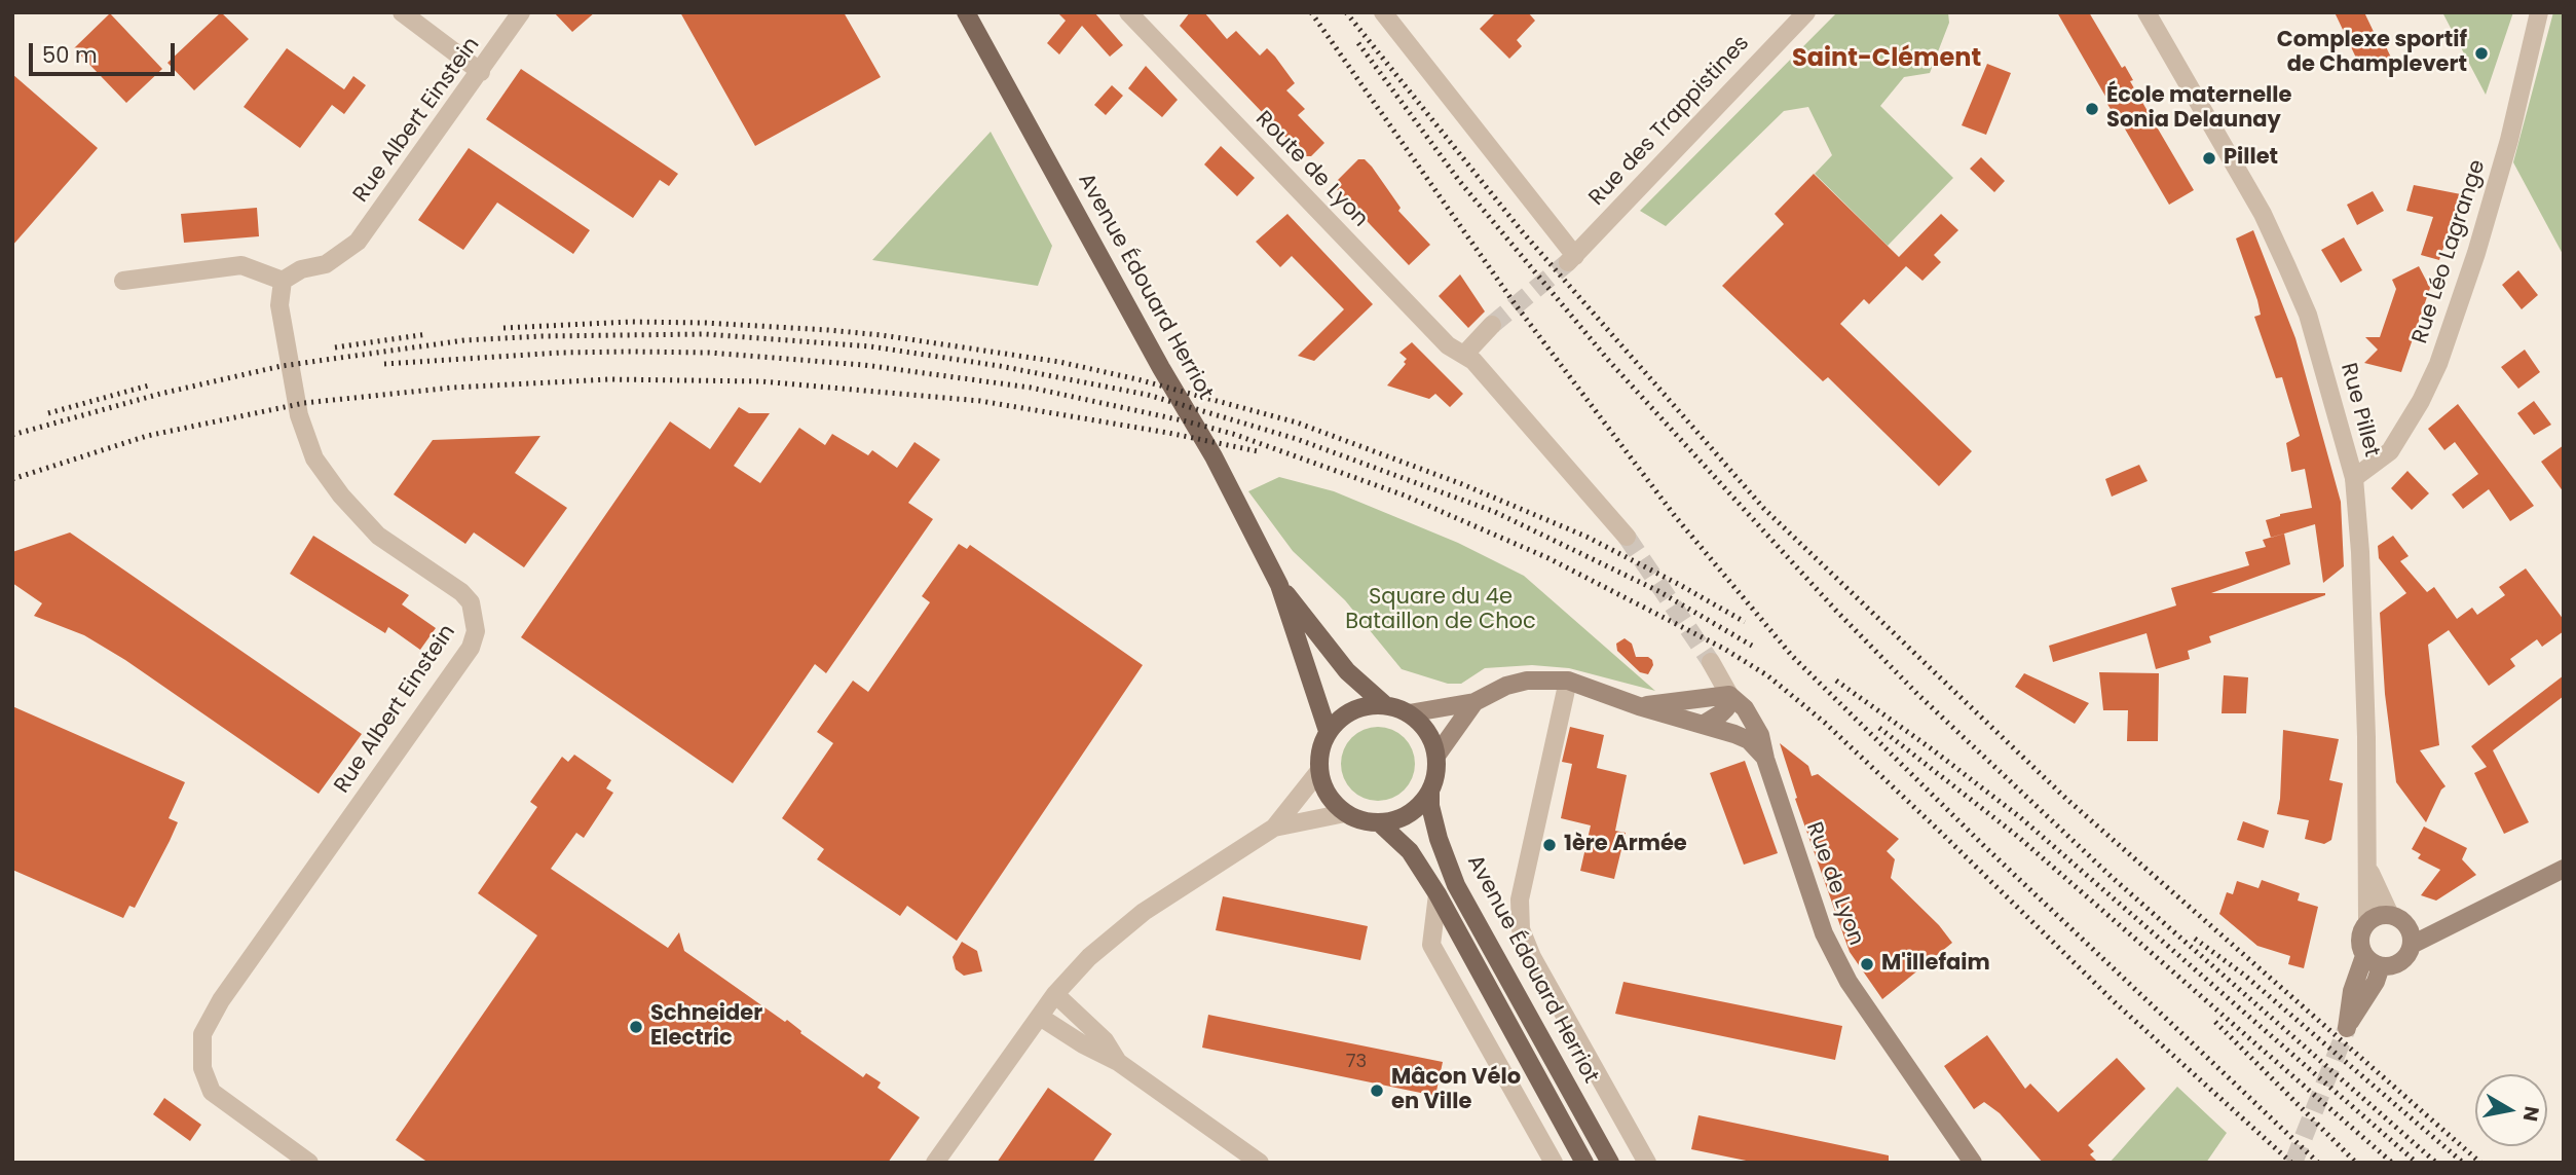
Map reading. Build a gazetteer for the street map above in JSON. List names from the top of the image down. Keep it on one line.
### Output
{"streets":{"main road":["Avenue Édouard Herriot","Rue de Lyon"],"street":["Rue Albert Einstein","Rue des Trappistines","Route de Lyon","Rue Léo Lagrange","Rue Pillet"]},"crossings":[["Rue Léo Lagrange","Rue Pillet"]],"districts":["Saint-Clément"],"parks":["Square du 4e Bataillon de Choc"],"places":["Complexe sportif de Champlevert","École maternelle Sonia Delaunay","Pillet","1ère Armée","M'illefaim","Schneider Electric","Mâcon Vélo en Ville"],"house_numbers":["73"],"scale_bar":"50 m","north":"right"}
